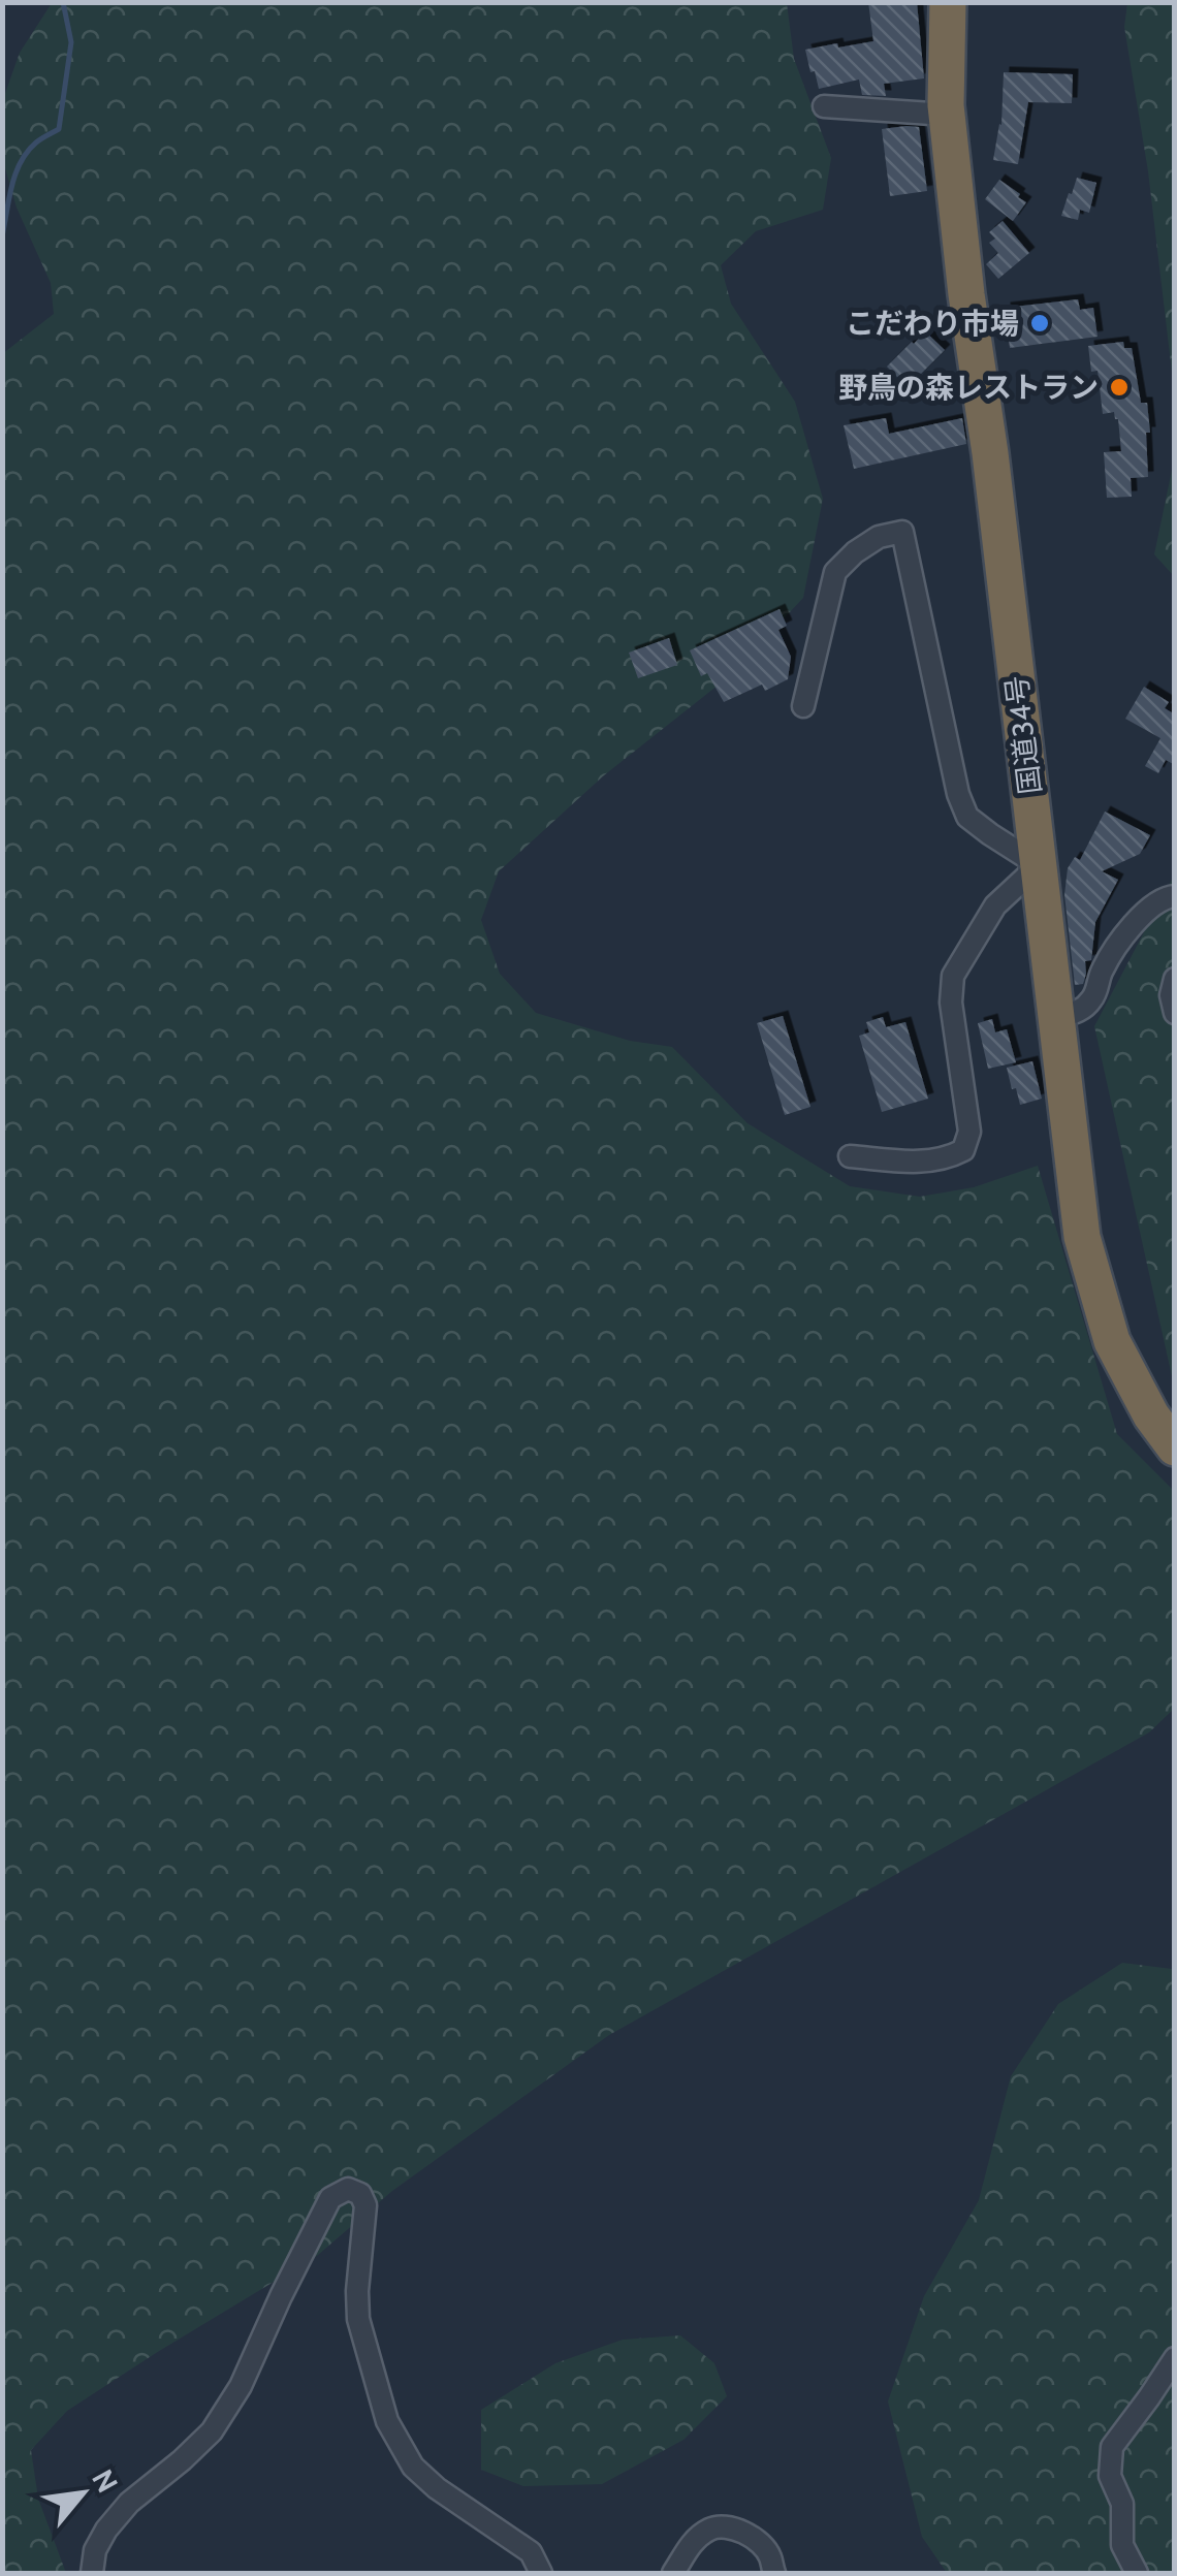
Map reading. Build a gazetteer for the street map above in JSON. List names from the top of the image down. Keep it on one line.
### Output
{"streets":{"highway":["国道34号"]},"places":["こだわり市場","野鳥の森レストラン"],"north":"top right"}
